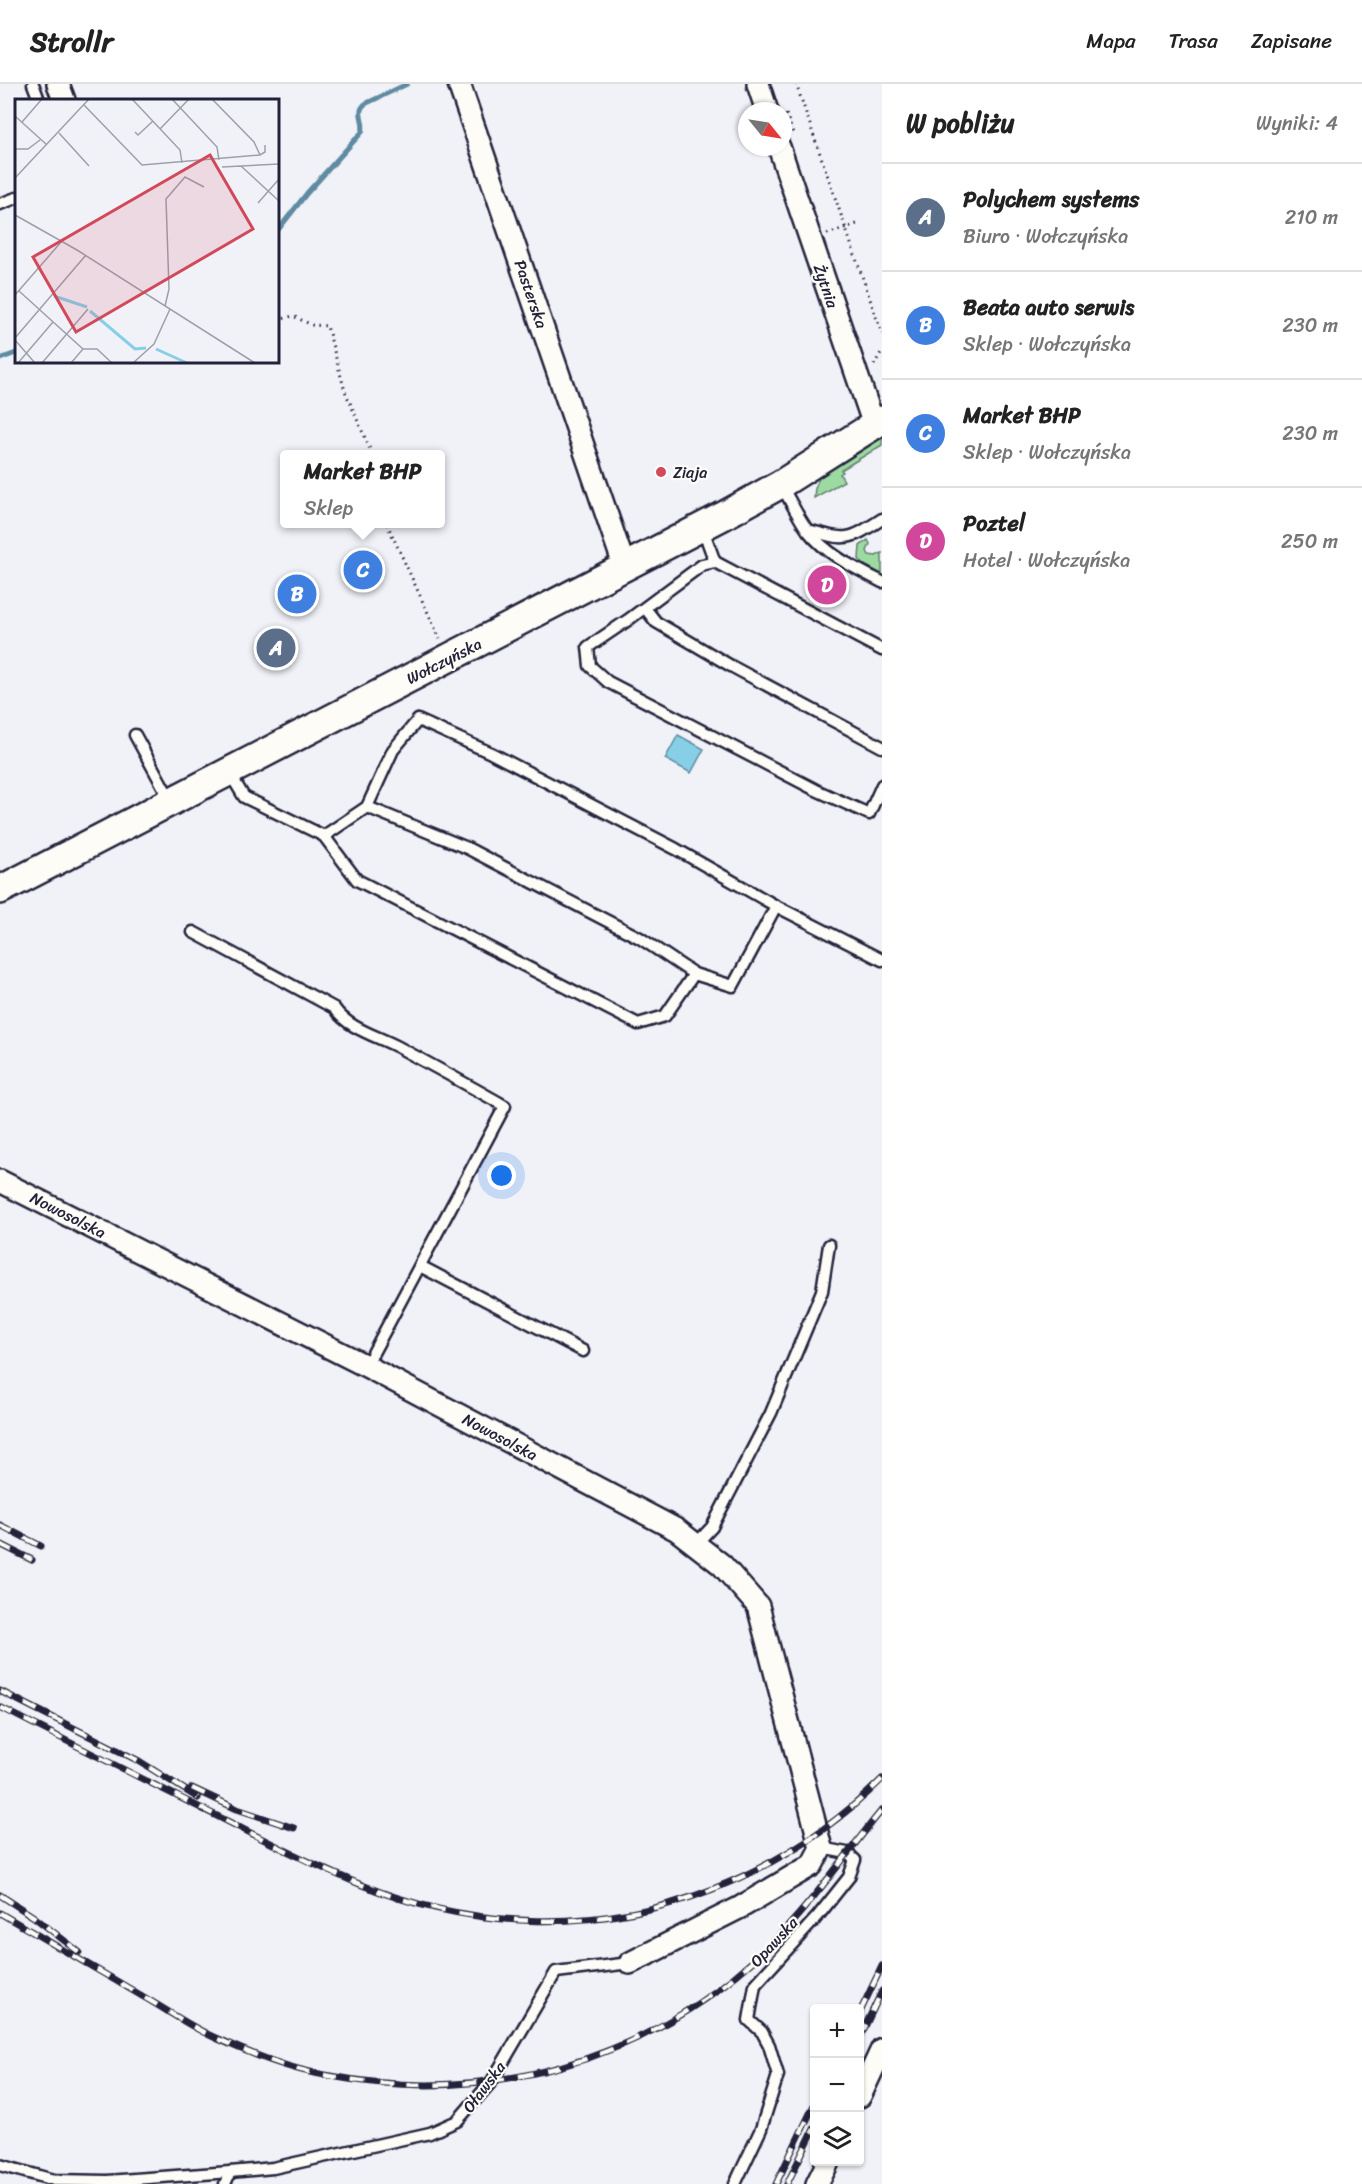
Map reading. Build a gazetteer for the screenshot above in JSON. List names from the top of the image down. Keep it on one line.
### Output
{"streets":{"street":["Żytnia","Pasterska","Wołczyńska","Nowosolska","Oławska"],"lane":["Opawska"]},"crossings":[["Żytnia","Wołczyńska"],["Pasterska","Wołczyńska"],["Nowosolska","Opawska"],["Nowosolska","Oławska"],["Opawska","Oławska"]],"places":["Ziaja"],"north":"bottom right","page":{"header":"Strollr","nav":["Mapa","Trasa","Zapisane"],"heading":["W pobliżu","Wyniki: 4"],"list":[{"mark":"A","name":"Polychem systems","note":"Biuro · Wołczyńska","value":"210 m"},{"mark":"B","name":"Beata auto serwis","note":"Sklep · Wołczyńska","value":"230 m"},{"mark":"C","name":"Market BHP","note":"Sklep · Wołczyńska","value":"230 m"},{"mark":"D","name":"Poztel","note":"Hotel · Wołczyńska","value":"250 m"}],"popup":["Market BHP","Sklep"],"pins":["C","D","B","A"],"map_buttons":["+","−"]}}
